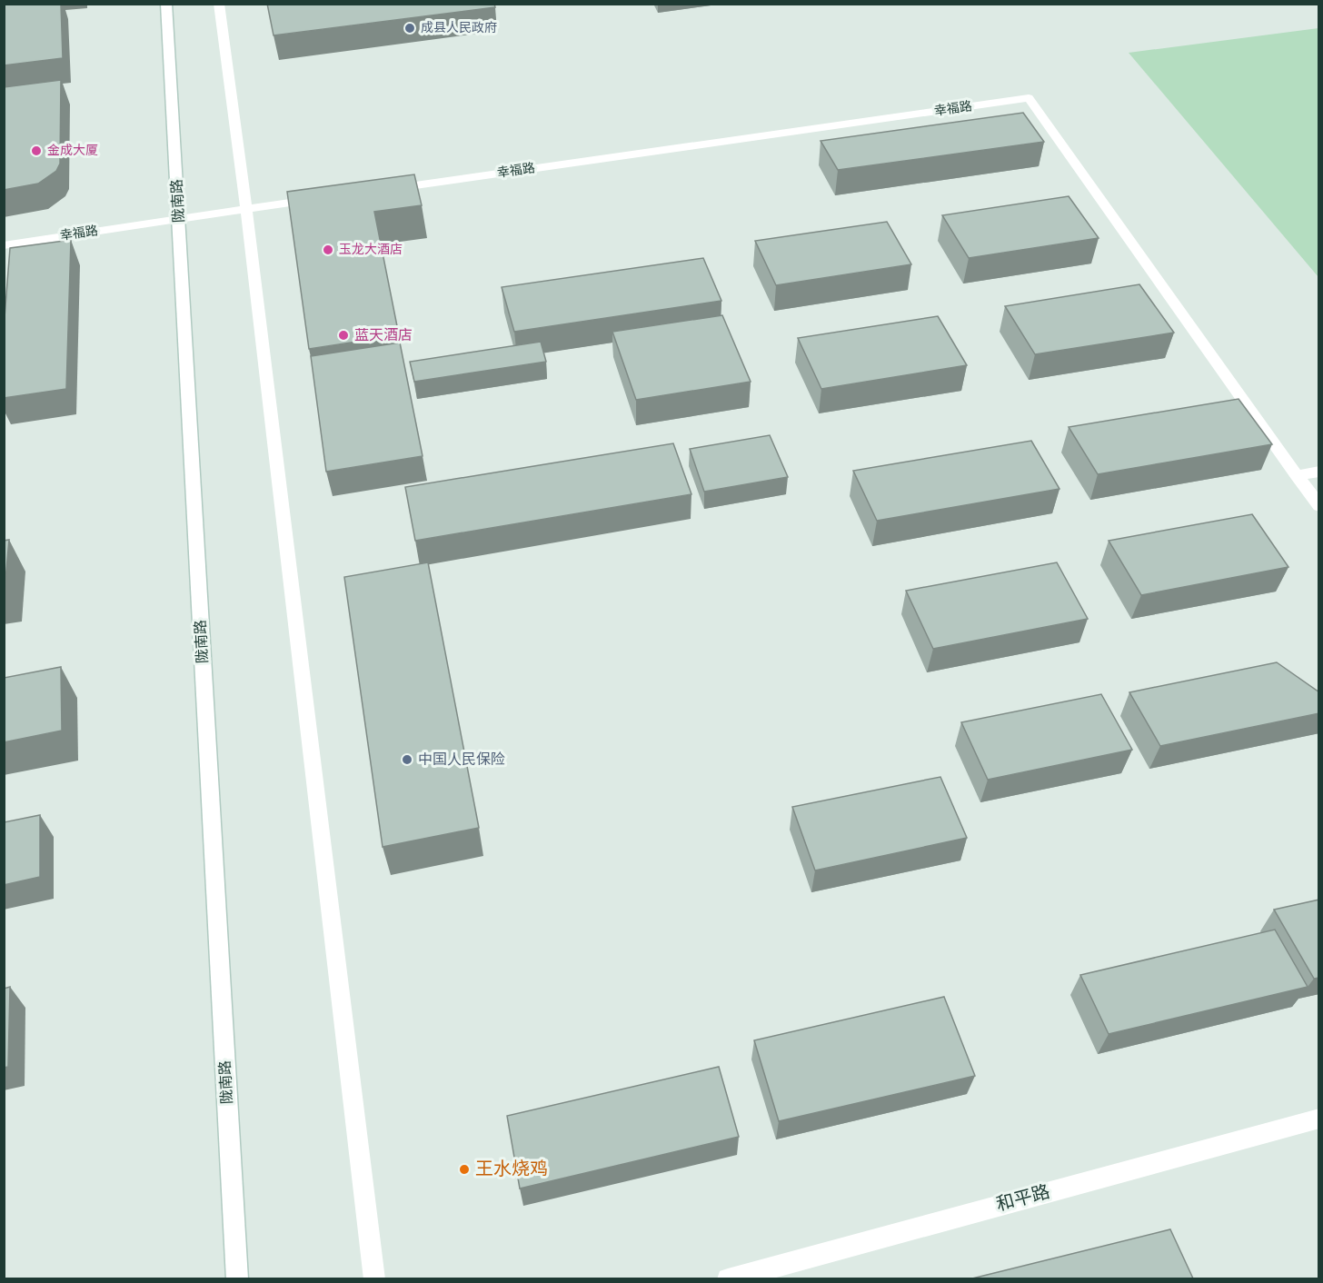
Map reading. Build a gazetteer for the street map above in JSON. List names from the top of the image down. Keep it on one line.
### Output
{"streets":{"street":["幸福路","陇南路","和平路"]},"crossings":[["幸福路","陇南路"]],"places":["成县人民政府","金成大厦","玉龙大酒店","蓝天酒店","中国人民保险","王水烧鸡"]}
